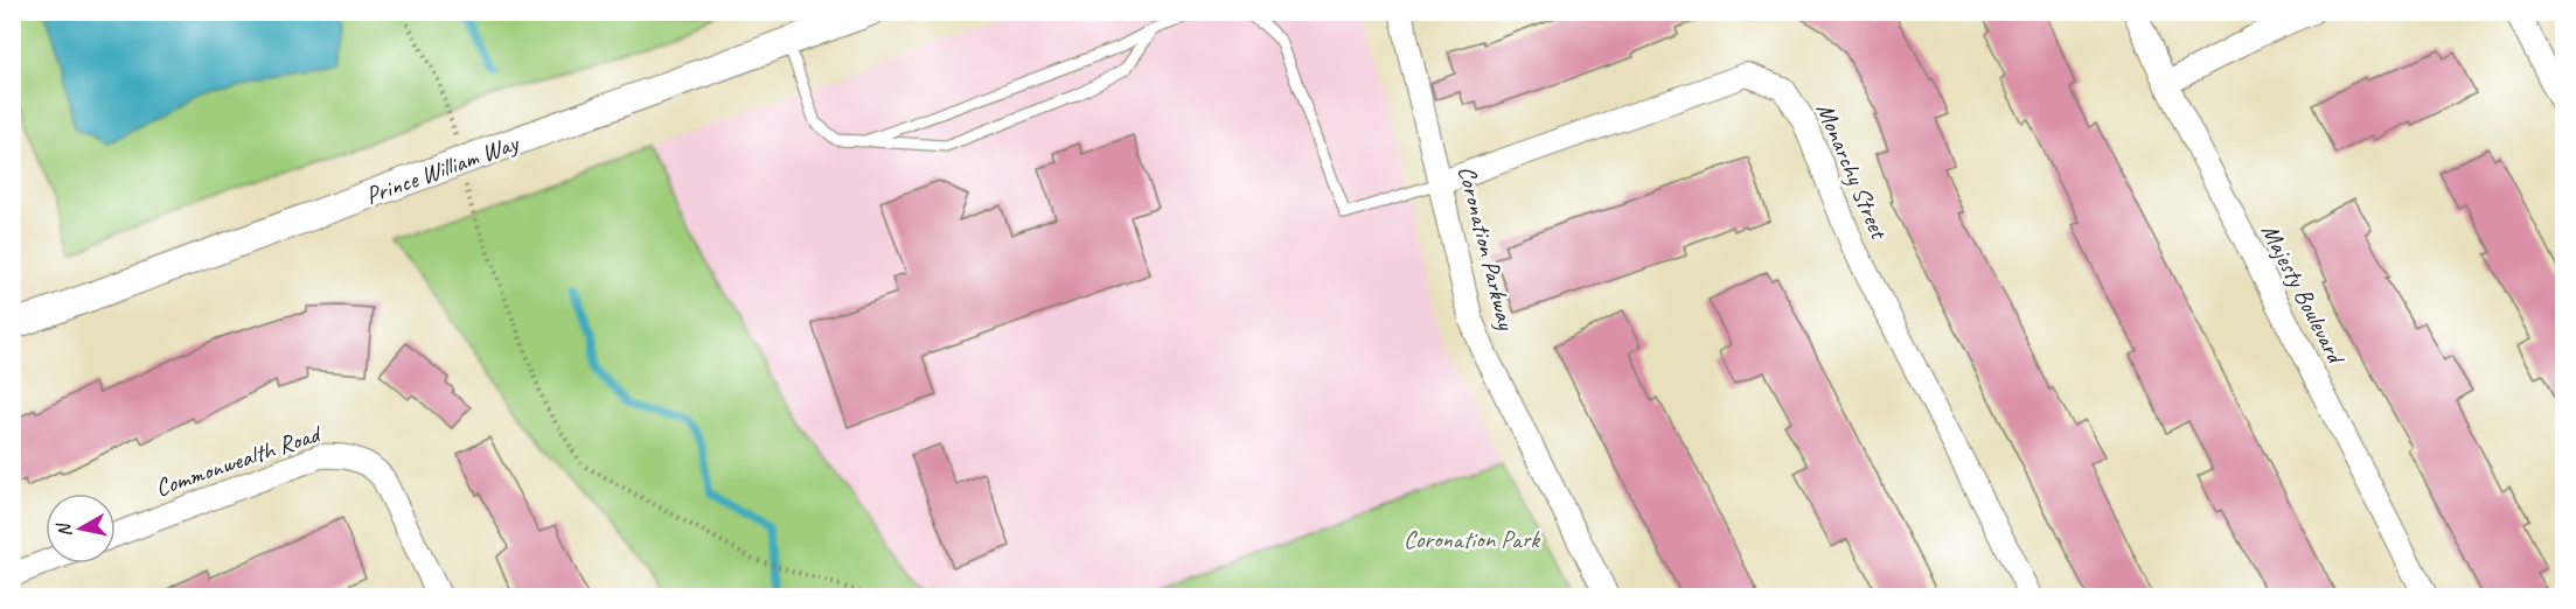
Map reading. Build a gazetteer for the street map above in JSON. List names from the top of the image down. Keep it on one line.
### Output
{"streets":{"street":["Prince William Way","Monarchy Street","Coronation Parkway","Majesty Boulevard","Commonwealth Road"]},"crossings":[["Monarchy Street","Coronation Parkway"]],"parks":["Coronation Park"],"north":"left"}
